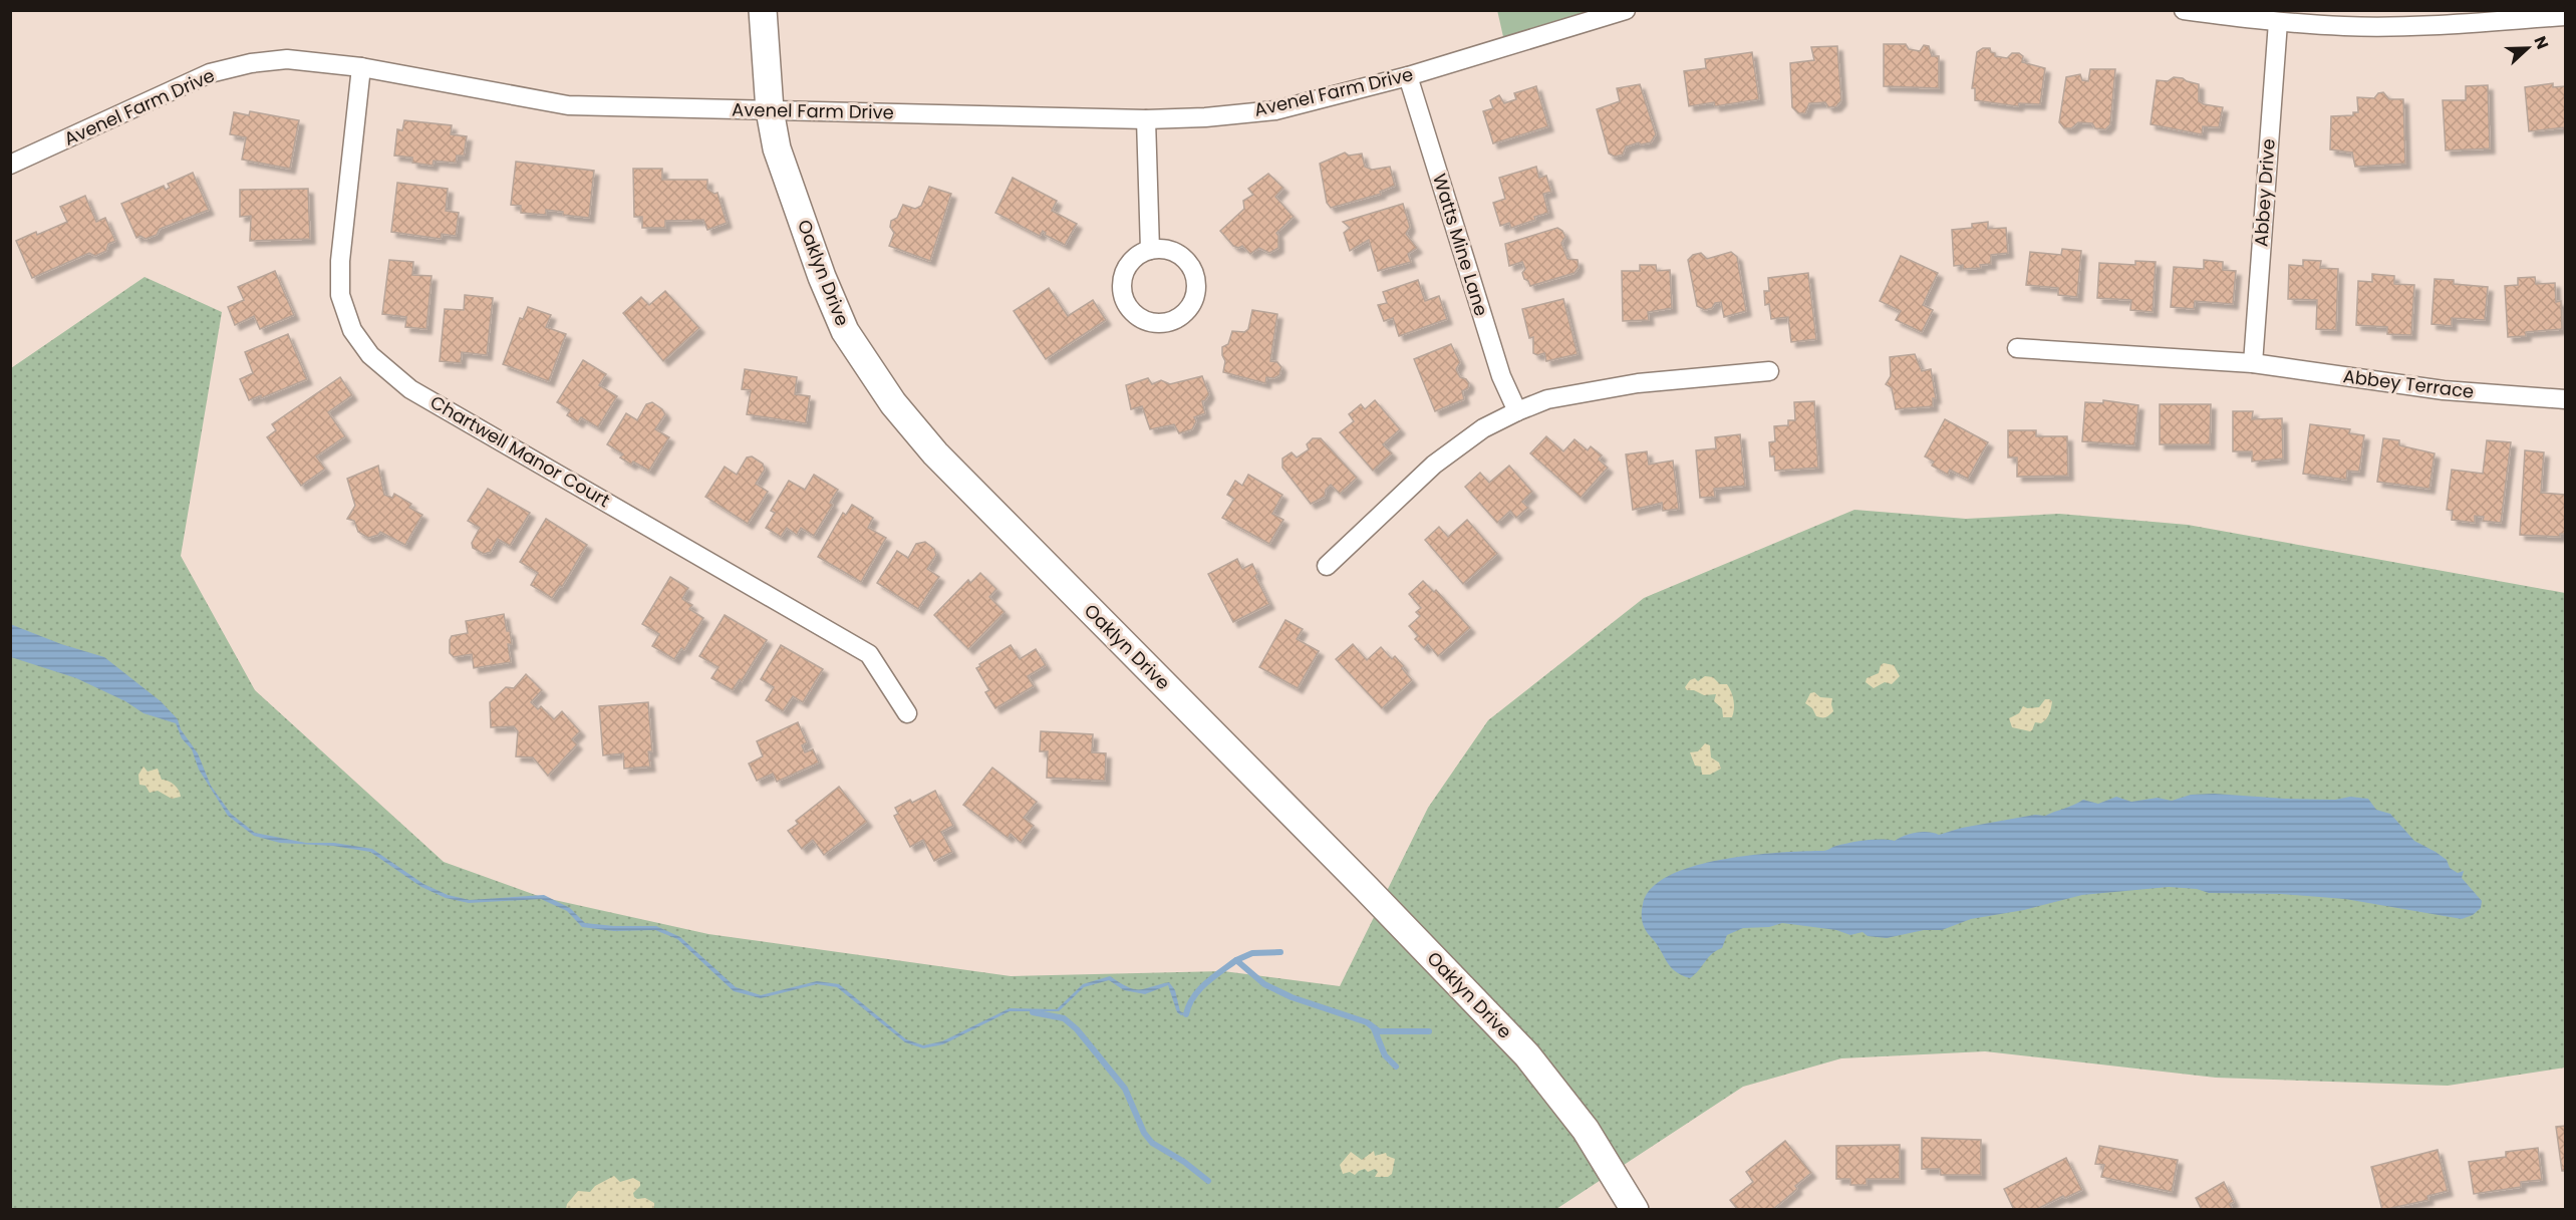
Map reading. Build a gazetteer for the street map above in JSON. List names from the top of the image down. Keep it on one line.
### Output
{"streets":{"street":["Avenel Farm Drive","Abbey Drive","Watts Mine Lane","Oaklyn Drive","Abbey Terrace","Chartwell Manor Court"]},"crossings":[["Avenel Farm Drive","Watts Mine Lane"],["Avenel Farm Drive","Oaklyn Drive"],["Avenel Farm Drive","Chartwell Manor Court"],["Abbey Drive","Abbey Terrace"]],"north":"right"}
